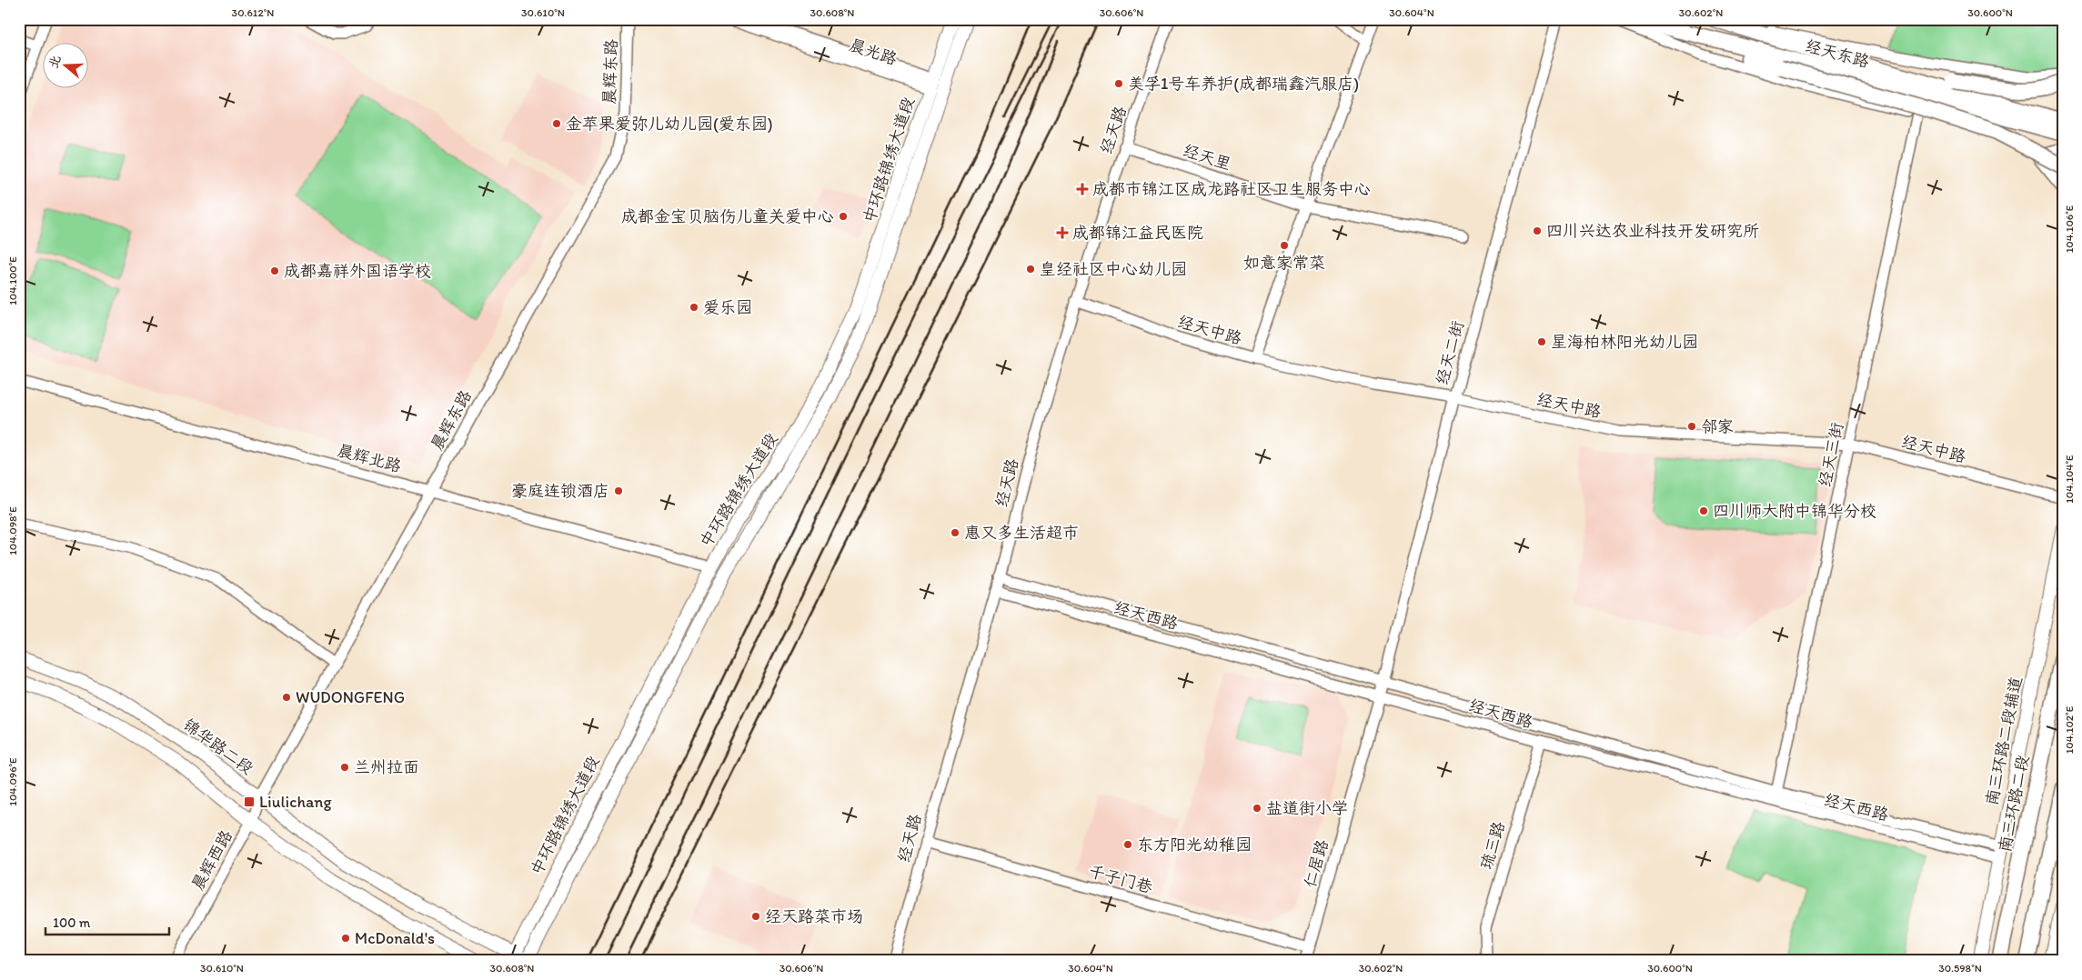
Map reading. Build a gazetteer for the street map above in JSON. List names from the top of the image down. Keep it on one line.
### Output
{"streets":{"highway":["经天东路","南三环路二段"],"main road":["中环路锦绣大道段","南三环路二段辅道","锦华路二段"],"street":["晨光路","晨辉东路","经天路","经天里","经天中路","经天二街","经天三街","晨辉北路","经天西路","琉三路","晨辉西路","仁居路","千子门巷"]},"crossings":[["晨光路","中环路锦绣大道段"],["晨辉东路","晨辉北路"],["晨辉东路","锦华路二段"],["晨辉东路","晨辉西路"],["经天路","经天里"],["经天路","经天中路"],["经天路","经天西路"],["经天路","千子门巷"],["中环路锦绣大道段","晨辉北路"],["中环路锦绣大道段","锦华路二段"],["经天中路","经天二街"],["经天中路","经天三街"],["经天二街","经天西路"],["经天二街","仁居路"],["经天三街","经天西路"],["经天西路","南三环路二段辅道"],["经天西路","琉三路"],["经天西路","仁居路"],["仁居路","千子门巷"]],"places":{"other":["美孚1号车养护(成都瑞鑫汽服店)","金苹果爱弥儿幼儿园(爱东园)","成都金宝贝脑伤儿童关爱中心","四川兴达农业科技开发研究所","如意家常菜","皇经社区中心幼儿园","成都嘉祥外国语学校","爱乐园","星海柏林阳光幼儿园","邻家","豪庭连锁酒店","四川师大附中锦华分校","惠又多生活超市","WUDONGFENG","兰州拉面","盐道街小学","东方阳光幼稚园","经天路菜市场","McDonald's"],"health":["成都市锦江区成龙路社区卫生服务中心","成都锦江益民医院"],"transit":["Liulichang"]},"scale_bar":"100 m","north":"left","coordinates":["30.612°N","30.610°N","30.608°N","30.606°N","30.604°N","30.602°N","30.600°N","104.106°E","104.100°E","104.104°E","104.098°E","104.102°E","104.096°E","30.598°N"]}
